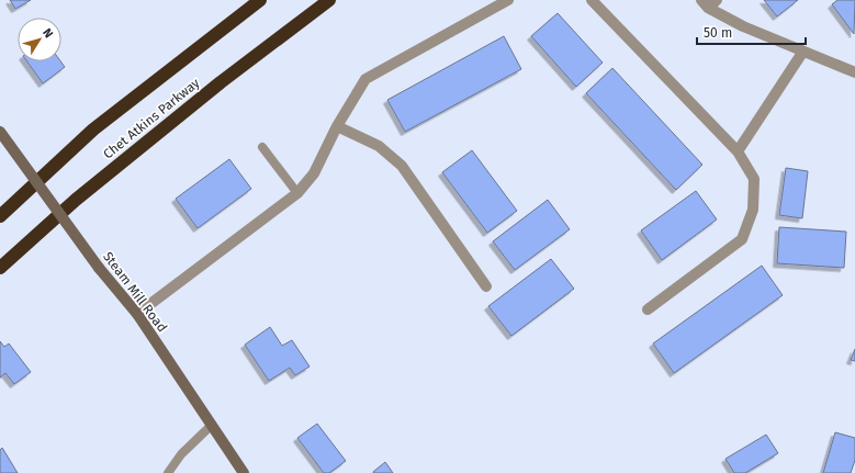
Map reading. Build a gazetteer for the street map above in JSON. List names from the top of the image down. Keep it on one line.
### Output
{"streets":{"highway":["Chet Atkins Parkway"],"street":["Steam Mill Road"]},"scale_bar":"50 m","north":"top right"}
